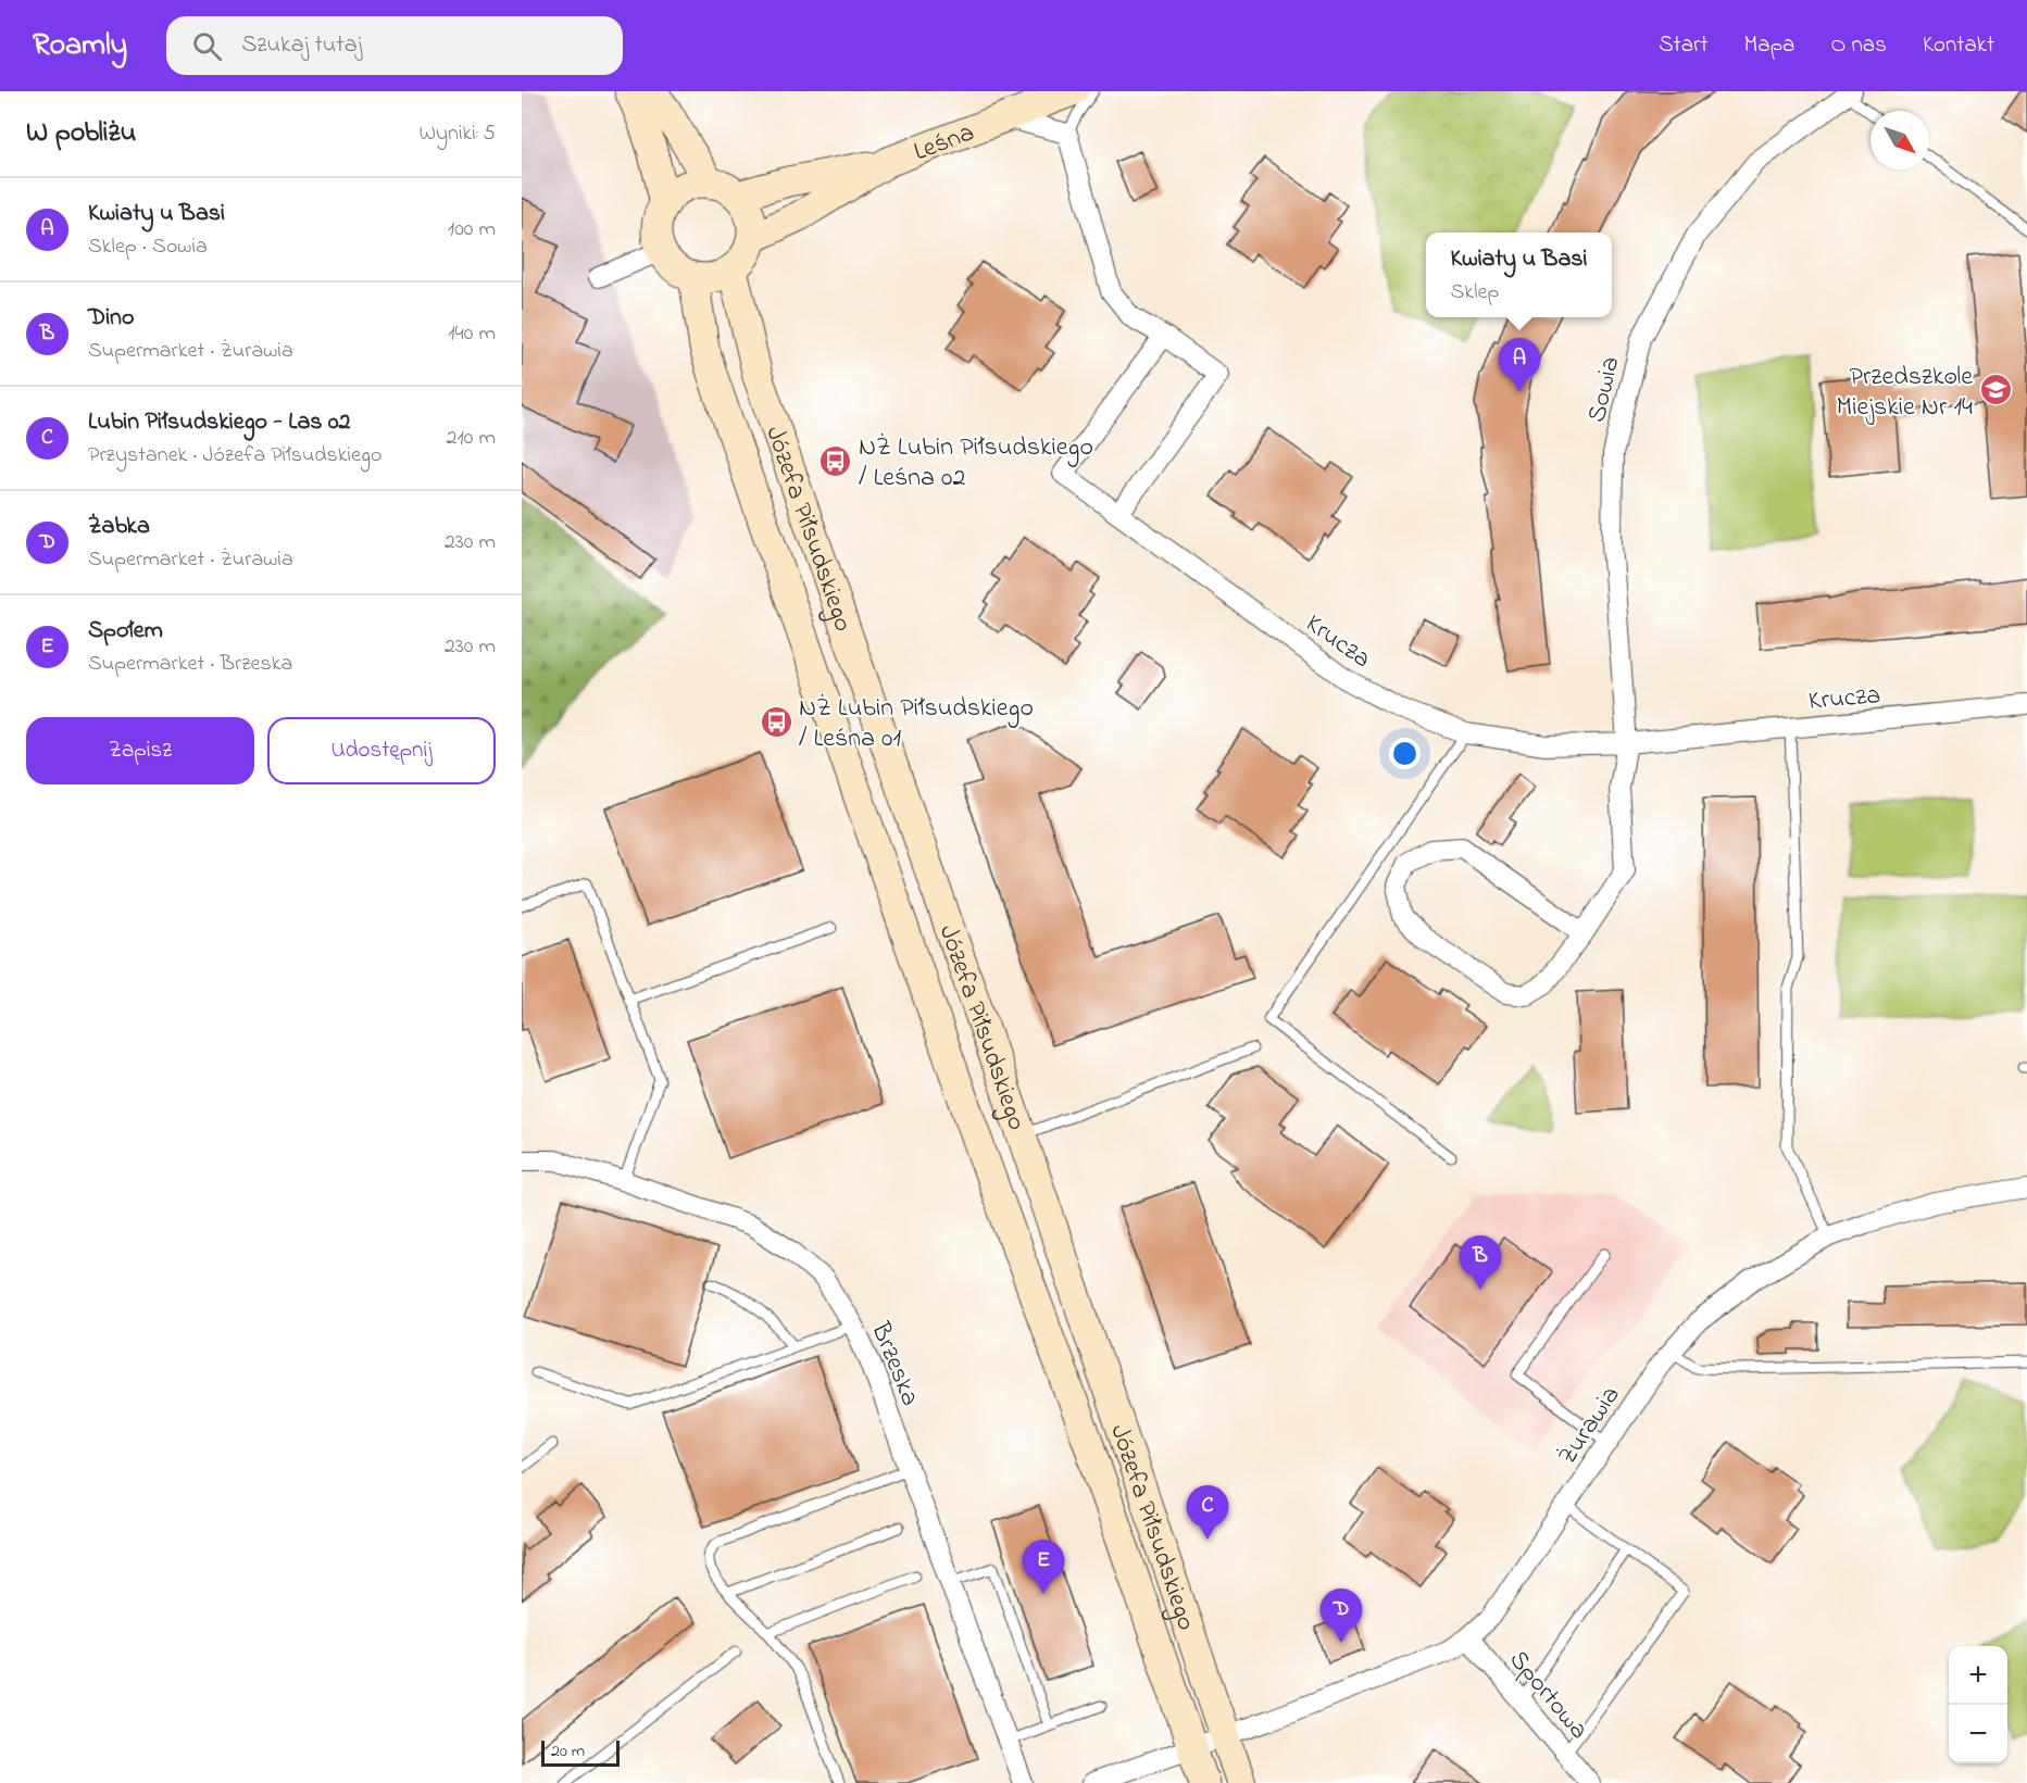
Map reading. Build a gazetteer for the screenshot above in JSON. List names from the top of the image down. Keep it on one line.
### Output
{"streets":{"street":["Leśna","Sowia","Józefa Piłsudskiego","Krucza","Brzeska","Żurawia","Sportowa"]},"crossings":[["Leśna","Józefa Piłsudskiego"],["Sowia","Krucza"],["Józefa Piłsudskiego","Żurawia"],["Żurawia","Sportowa"]],"places":{"school or university":["Przedszkole Miejskie Nr 14"],"bus stop":["NŻ Lubin Piłsudskiego / Leśna 02","NŻ Lubin Piłsudskiego / Leśna 01"]},"scale_bar":"20 m","north":"bottom right","page":{"header":"Roamly","search":"Szukaj tutaj","nav":["Start","Mapa","O nas","Kontakt"],"heading":["W pobliżu","Wyniki: 5"],"list":[{"mark":"A","name":"Kwiaty u Basi","note":"Sklep · Sowia","value":"100 m"},{"mark":"B","name":"Dino","note":"Supermarket · Żurawia","value":"140 m"},{"mark":"C","name":"Lubin Piłsudskiego - Las 02","note":"Przystanek · Józefa Piłsudskiego","value":"210 m"},{"mark":"D","name":"Żabka","note":"Supermarket · Żurawia","value":"230 m"},{"mark":"E","name":"Społem","note":"Supermarket · Brzeska","value":"230 m"}],"popup":["Kwiaty u Basi","Sklep"],"pins":["A","B","C","E","D"],"buttons":["Zapisz","Udostępnij"],"map_buttons":["+","−"],"scale":"20 m"}}
